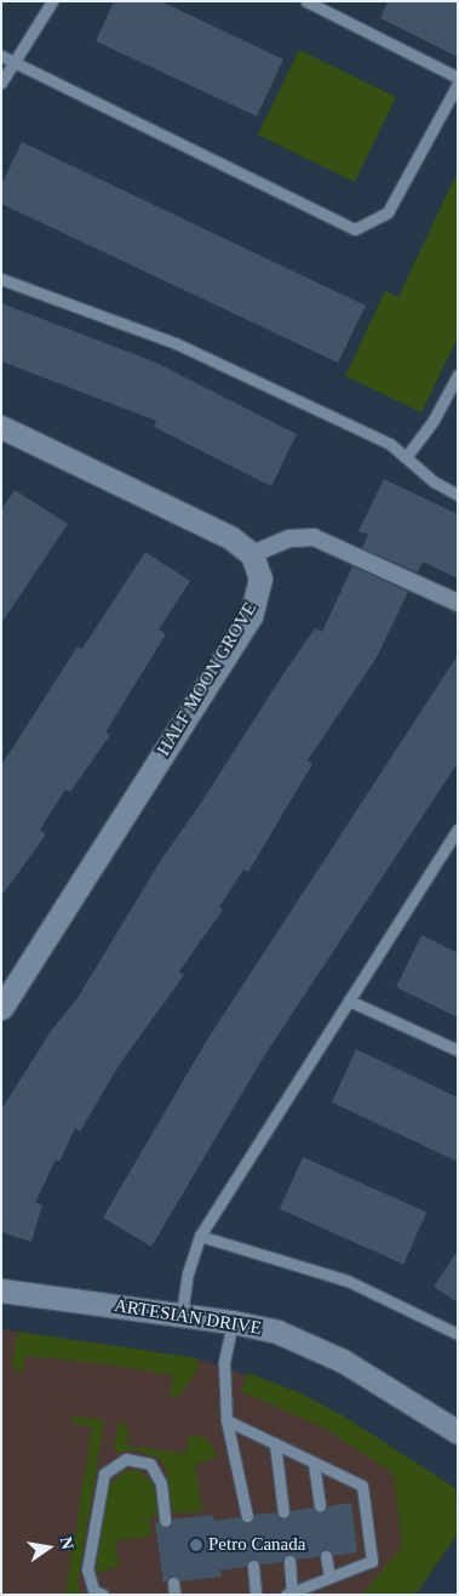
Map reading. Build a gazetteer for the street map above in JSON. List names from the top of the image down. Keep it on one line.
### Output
{"streets":{"street":["HALF MOON GROVE","ARTESIAN DRIVE"]},"places":["Petro Canada"],"north":"right"}
